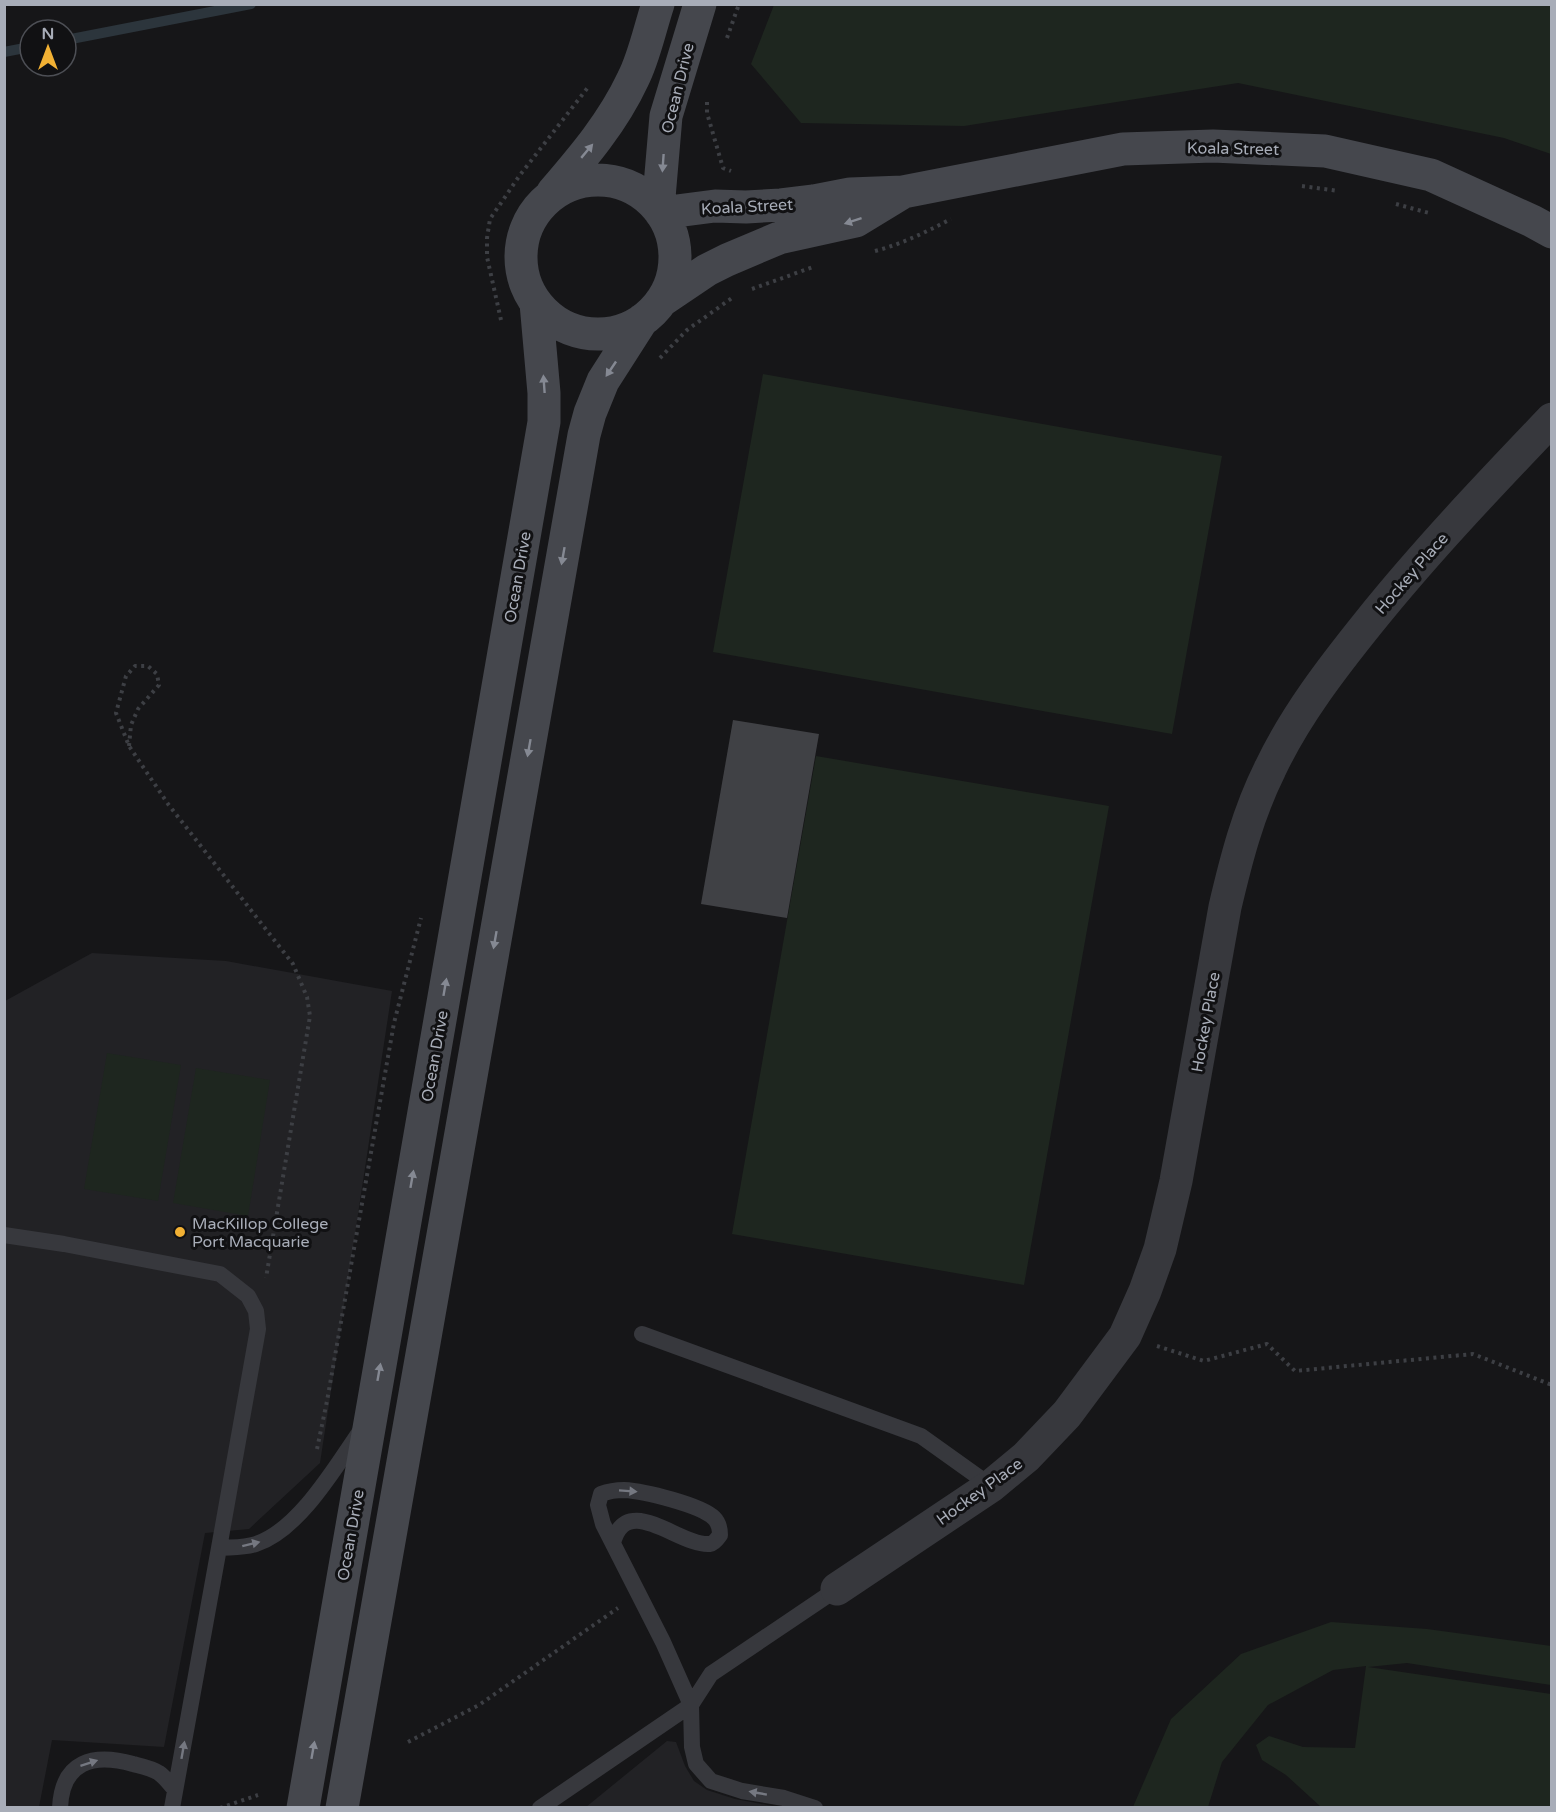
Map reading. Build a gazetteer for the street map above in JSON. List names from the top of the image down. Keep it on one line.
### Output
{"streets":{"main road":["Ocean Drive","Koala Street"],"street":["Hockey Place"]},"crossings":[["Ocean Drive","Koala Street"]],"places":["MacKillop College Port Macquarie"],"north":"top"}
